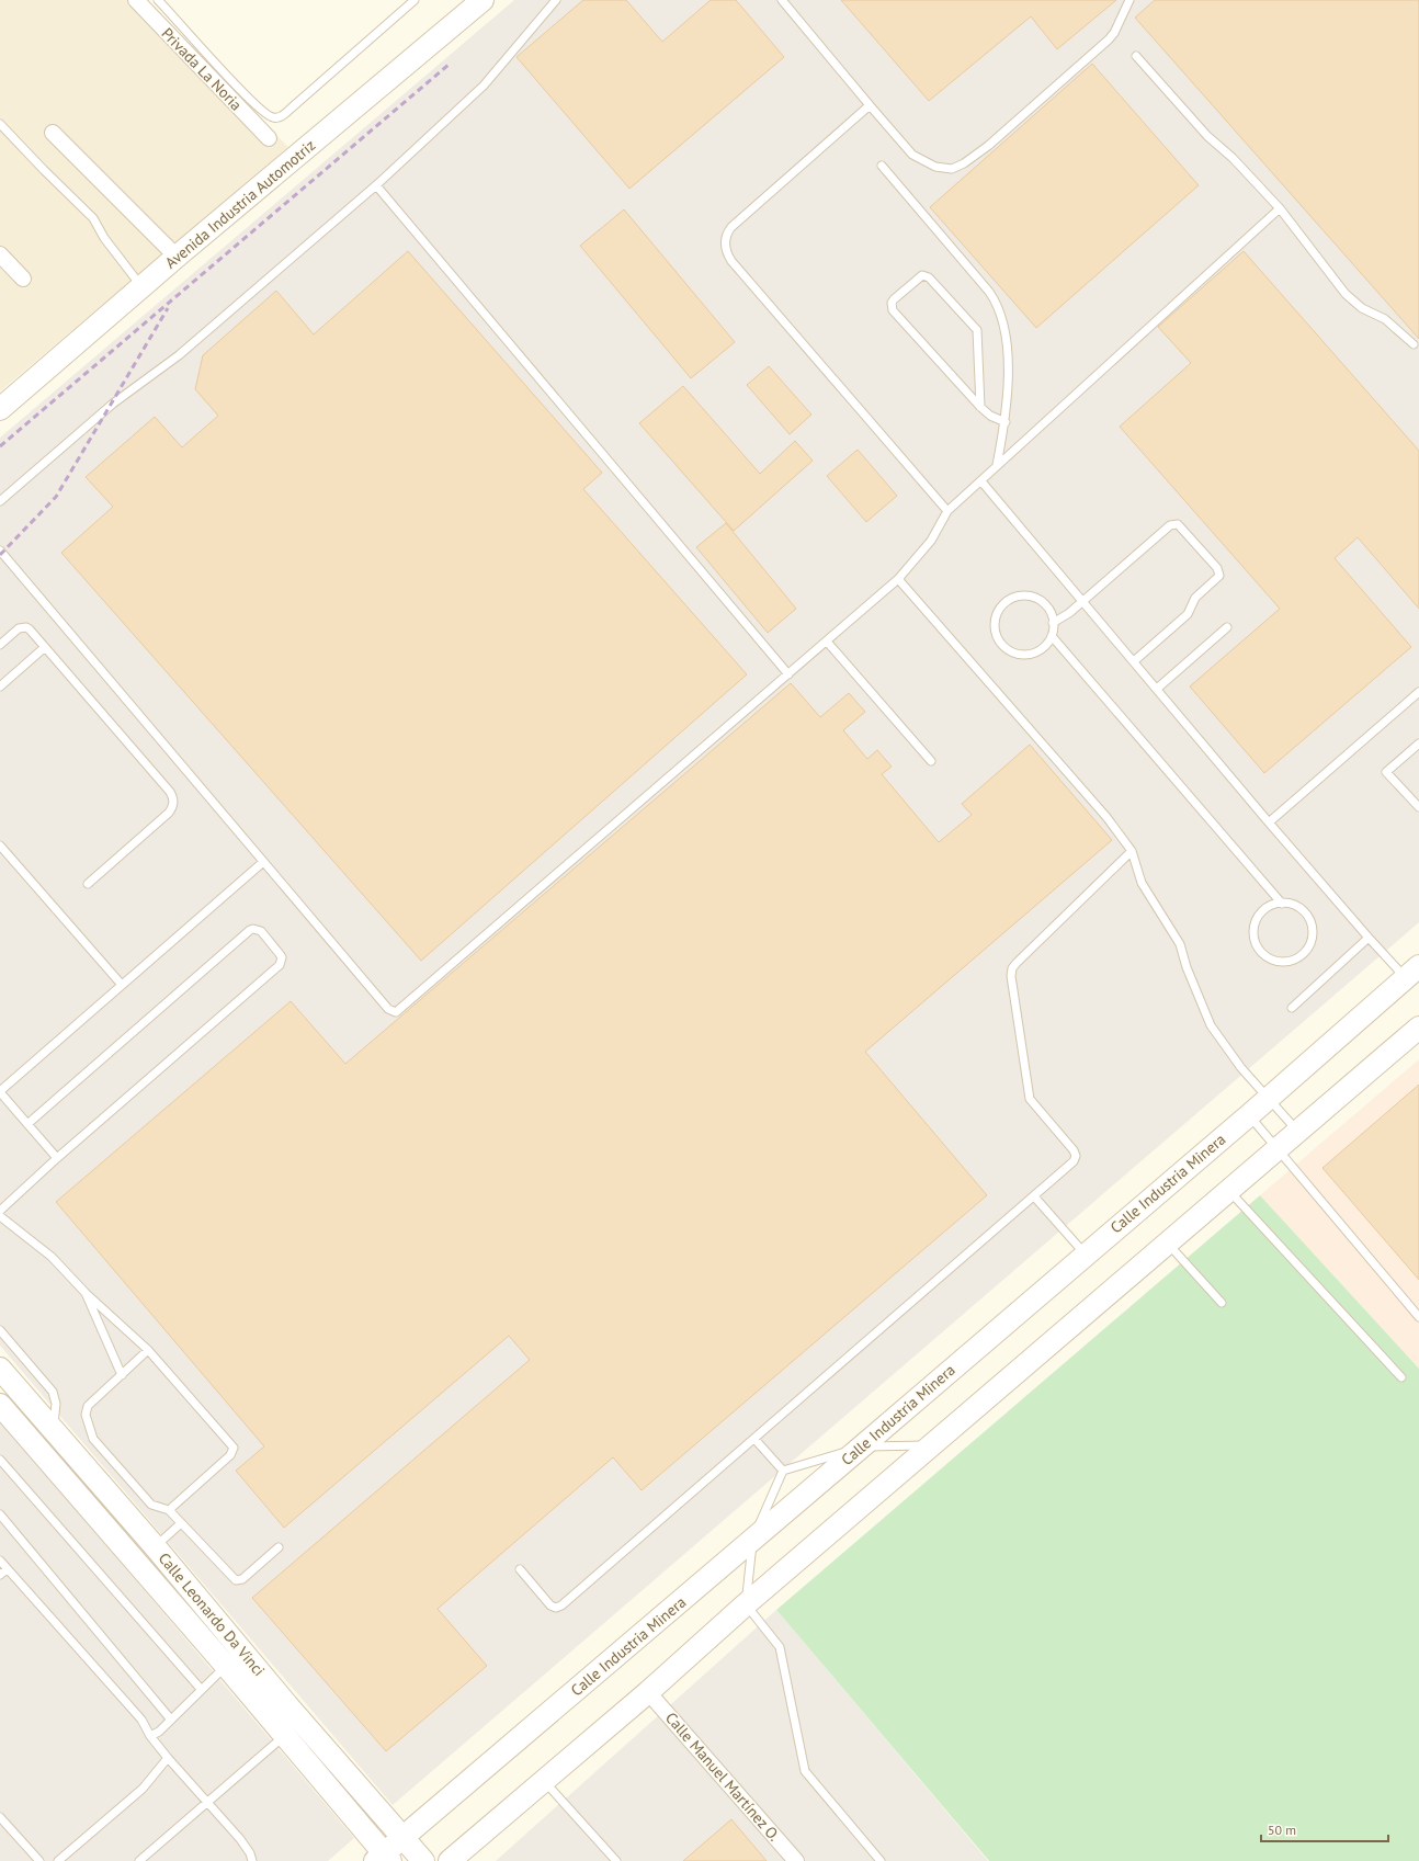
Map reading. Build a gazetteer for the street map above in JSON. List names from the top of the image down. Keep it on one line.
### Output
{"streets":{"main road":["Avenida Industria Automotriz","Calle Industria Minera","Calle Leonardo Da Vinci"],"street":["Privada La Noria","Calle Manuel Martínez O."]},"crossings":[["Calle Industria Minera","Calle Leonardo Da Vinci"]],"scale_bar":"50 m"}
